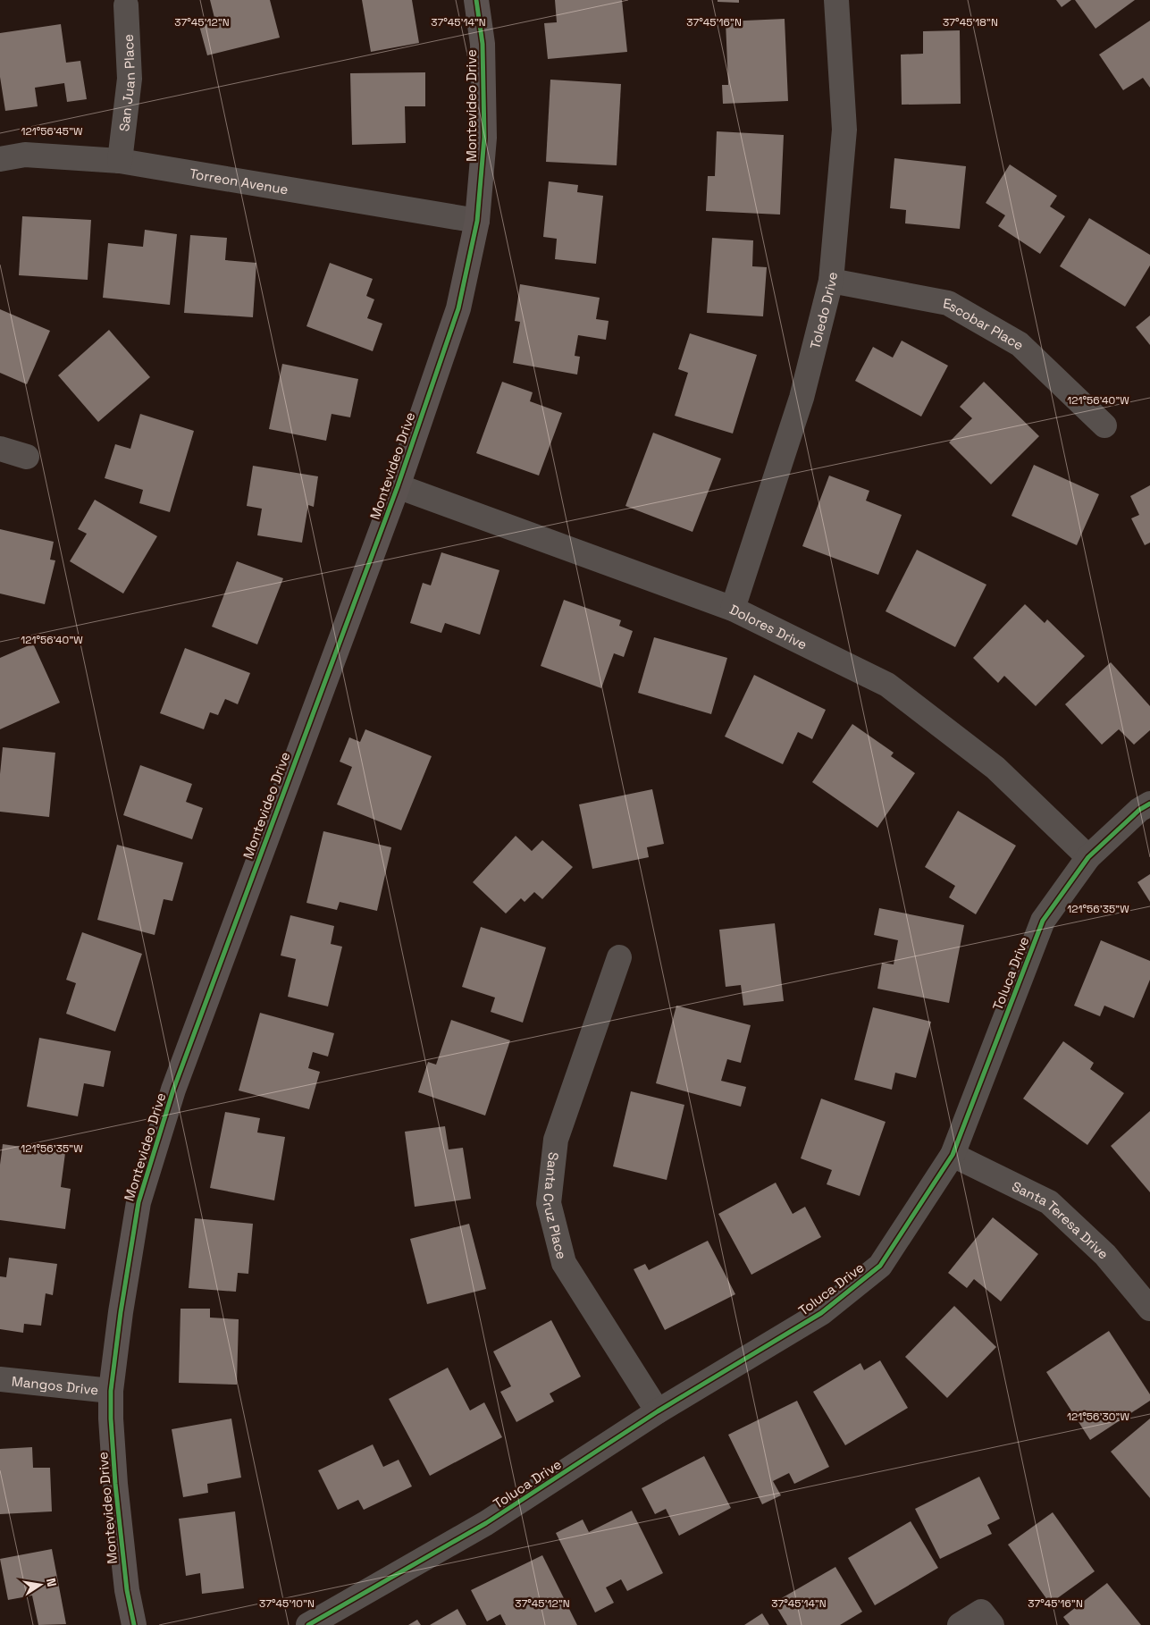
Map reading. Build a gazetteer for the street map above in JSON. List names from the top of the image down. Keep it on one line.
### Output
{"streets":{"street":["San Juan Place","Montevideo Drive","Torreon Avenue","Toledo Drive","Escobar Place","Dolores Drive","Toluca Drive","Santa Cruz Place","Santa Teresa Drive","Mangos Drive"]},"crossings":[["San Juan Place","Torreon Avenue"],["Montevideo Drive","Torreon Avenue"],["Montevideo Drive","Dolores Drive"],["Montevideo Drive","Mangos Drive"],["Toledo Drive","Escobar Place"],["Toledo Drive","Dolores Drive"],["Dolores Drive","Toluca Drive"],["Toluca Drive","Santa Cruz Place"],["Toluca Drive","Santa Teresa Drive"]],"north":"right","coordinates":["37°45'12\"N","37°45'14\"N","37°45'16\"N","37°45'18\"N","121°56'45\"W","121°56'40\"W","121°56'35\"W","121°56'30\"W","37°45'10\"N"]}
